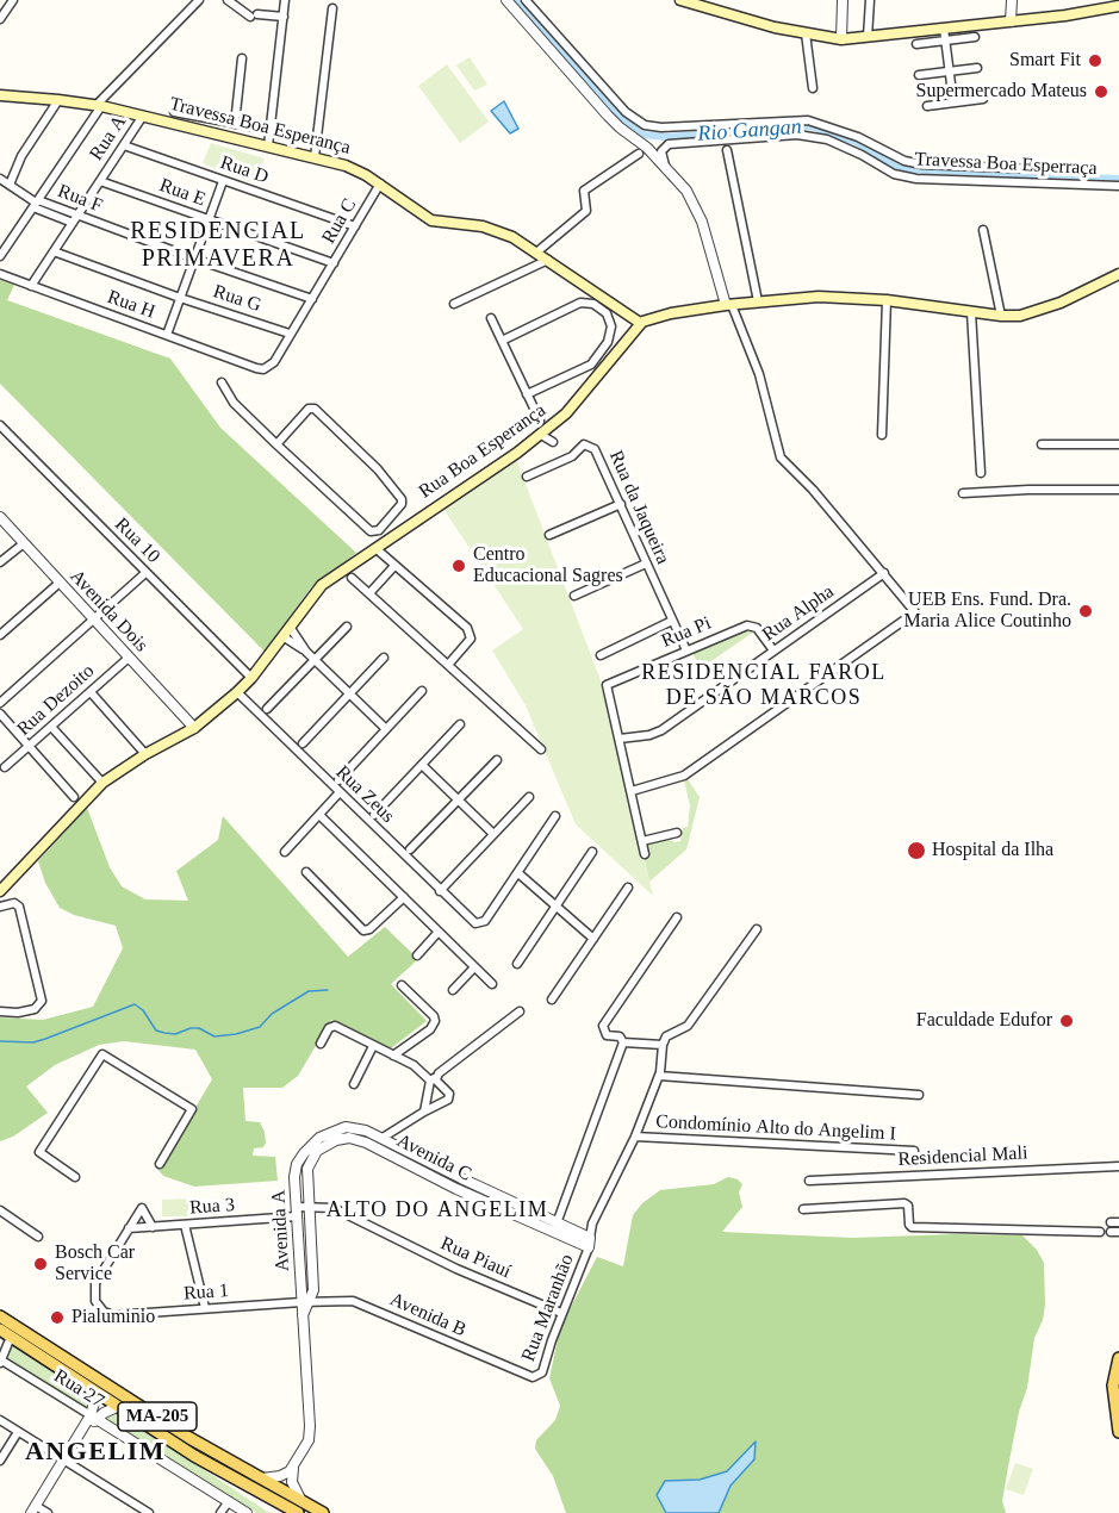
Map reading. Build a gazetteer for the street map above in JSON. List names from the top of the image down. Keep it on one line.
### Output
{"streets":{"main road":["Travessa Boa Esperança","Rua Boa Esperança","MA-205"],"street":["Rua A","Travessa Boa Esperraça","Rua D","Rua E","Rua F","Rua C","Rua G","Rua H","Rua da Jaqueira","Rua 10","Avenida Dois","Rua Alpha","Rua Pi","Rua Dezoito","Rua Zeus","Condomínio Alto do Angelim I","Residencial Mali","Avenida C","Rua 3","Avenida A","Rua Piauí","Rua 1","Rua Maranhão","Avenida B","Rua 27"]},"crossings":[["Travessa Boa Esperança","Rua A"],["Travessa Boa Esperança","Rua C"],["Travessa Boa Esperança","Rua Boa Esperança"],["Rua A","Rua D"],["Rua A","Rua E"],["Rua A","Rua F"],["Rua A","Rua G"],["Rua A","Rua H"],["Rua D","Rua C"],["Rua E","Rua C"],["Rua F","Rua C"],["Rua C","Rua G"],["Rua C","Rua H"],["Rua Boa Esperança","Rua 10"],["Rua Boa Esperança","Avenida Dois"],["Rua Boa Esperança","Rua Zeus"],["Rua da Jaqueira","Rua Pi"],["Avenida Dois","Rua Dezoito"],["Rua Alpha","Rua Pi"],["Avenida C","Avenida A"],["Avenida C","Rua Maranhão"],["Rua 3","Avenida A"],["Rua 3","Rua Piauí"],["Rua 3","Rua 1"],["Avenida A","Rua Piauí"],["Avenida A","Rua 1"],["Avenida A","Avenida B"],["Rua Piauí","Rua Maranhão"],["Rua 1","Avenida B"],["Rua Maranhão","Avenida B"]],"districts":["RESIDENCIAL PRIMAVERA","RESIDENCIAL FAROL DE SÃO MARCOS","ALTO DO ANGELIM","ANGELIM"],"water":["Rio Gangan"],"places":["Smart Fit","Supermercado Mateus","Centro Educacional Sagres","UEB Ens. Fund. Dra. Maria Alice Coutinho","Hospital da Ilha","Faculdade Edufor","Bosch Car Service","Pialuminio"]}
